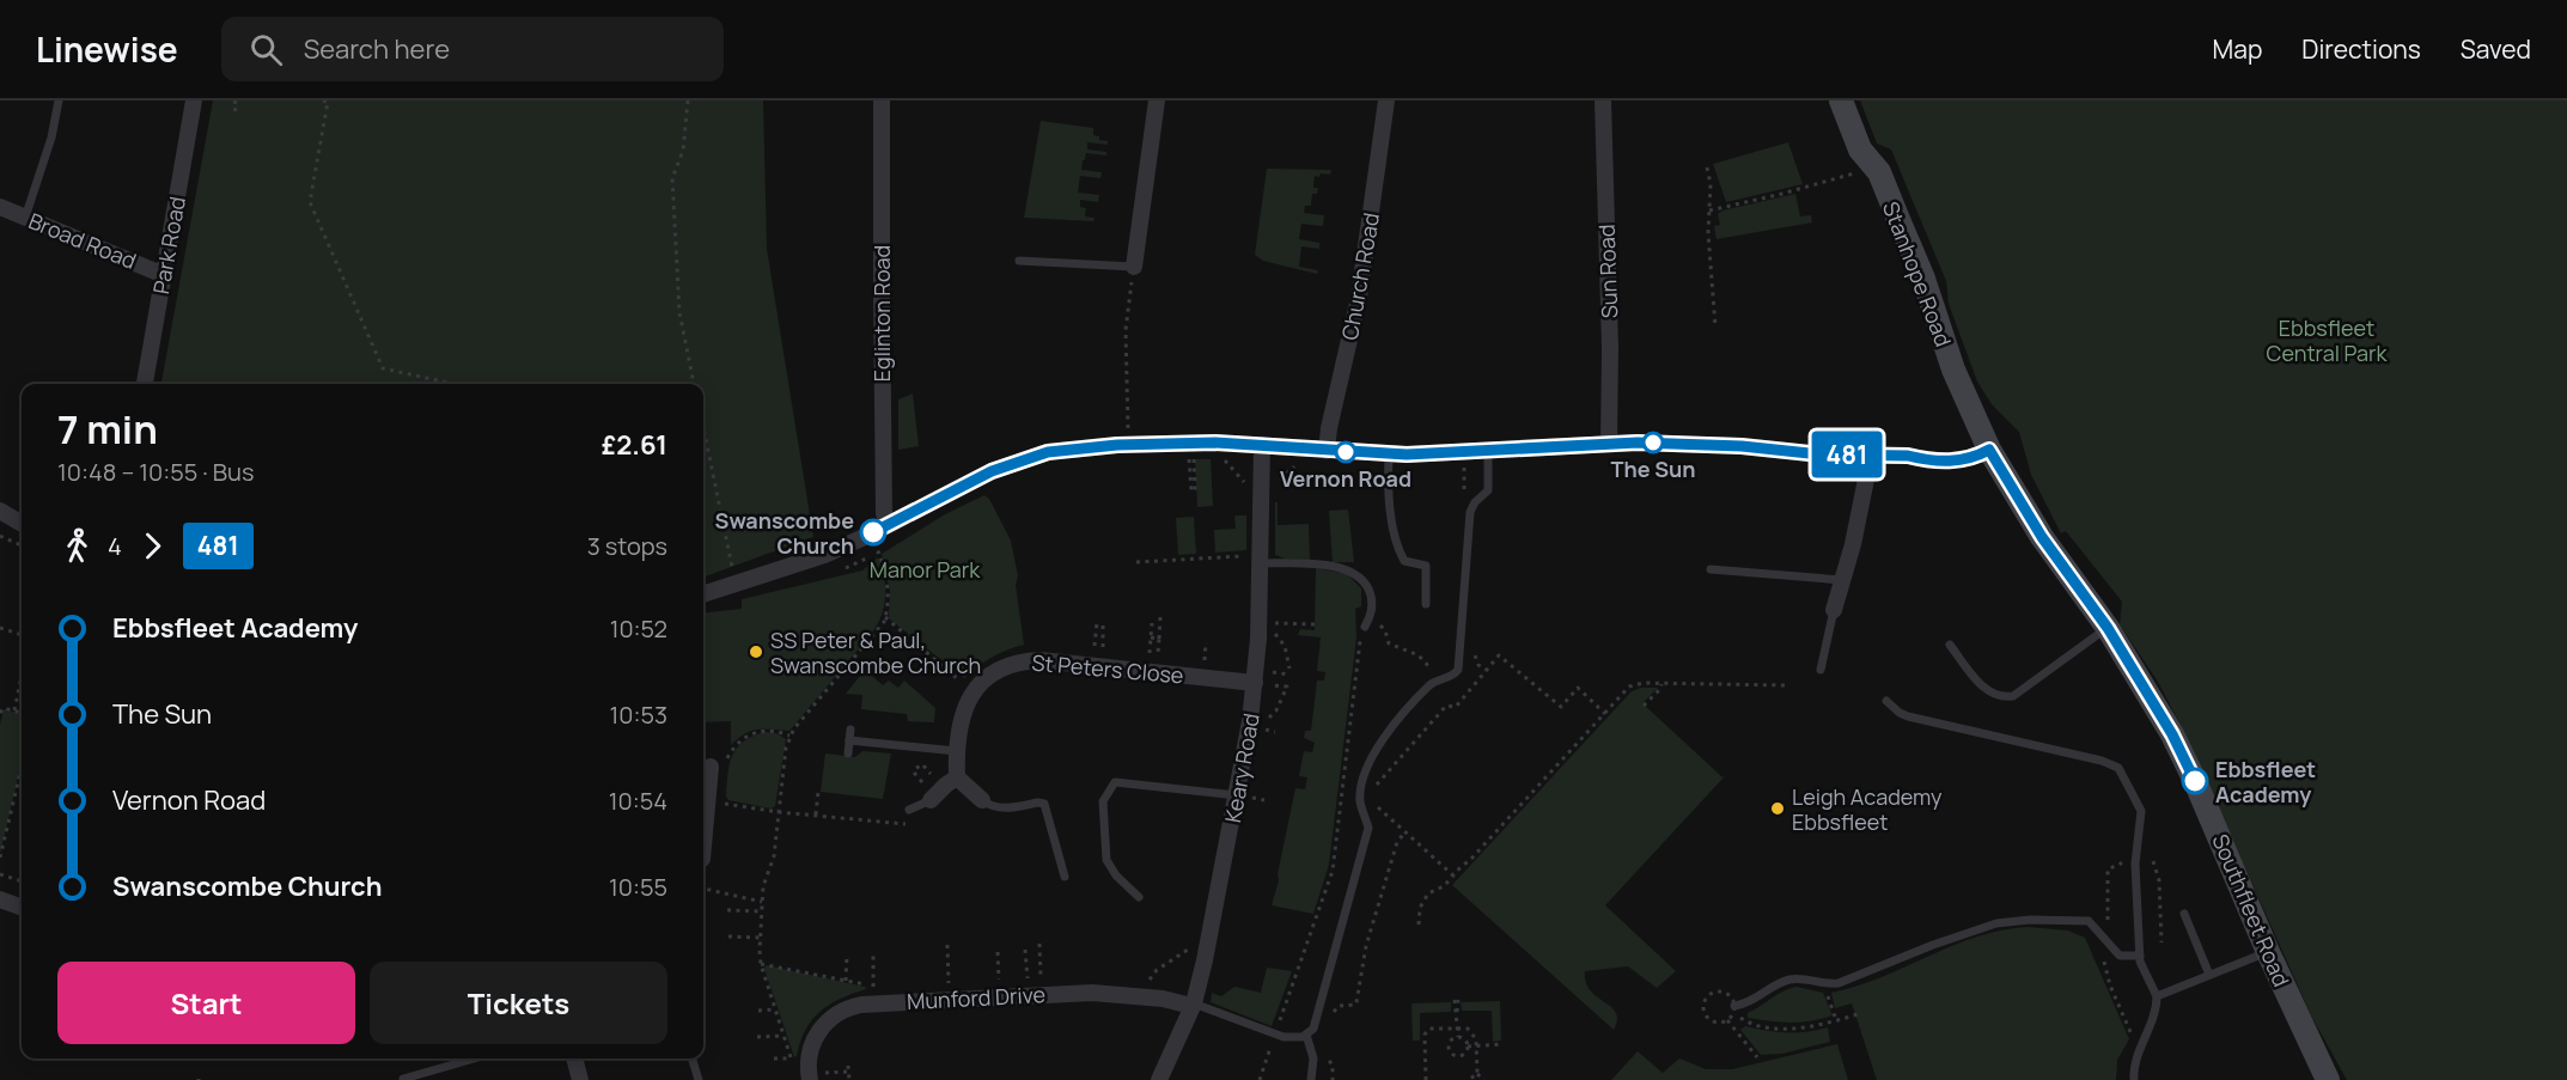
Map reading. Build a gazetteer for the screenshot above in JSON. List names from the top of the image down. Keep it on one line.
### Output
{"streets":{"main road":["Stanhope Road","Southfleet Road"],"street":["Broad Road","Park Road","Sun Road","Church Road","Eglinton Road","St Peters Close","Keary Road","Munford Drive"]},"crossings":[["Broad Road","Park Road"],["Stanhope Road","Southfleet Road"],["St Peters Close","Keary Road"],["Keary Road","Munford Drive"]],"parks":["Ebbsfleet Central Park","Manor Park"],"places":["The Sun","Vernon Road","Swanscombe Church","SS Peter & Paul, Swanscombe Church","Ebbsfleet Academy","Leigh Academy Ebbsfleet"],"lines":["bus line 481"],"page":{"header":"Linewise","search":"Search here","nav":["Map","Directions","Saved"],"on_map":"481","heading":["7 min","10:48 – 10:55 · Bus","£2.61"],"legs":["4","481","3 stops"],"list":[{"name":"Ebbsfleet Academy","value":"10:52"},{"name":"The Sun","value":"10:53"},{"name":"Vernon Road","value":"10:54"},{"name":"Swanscombe Church","value":"10:55"}],"buttons":["Start","Tickets"]}}
